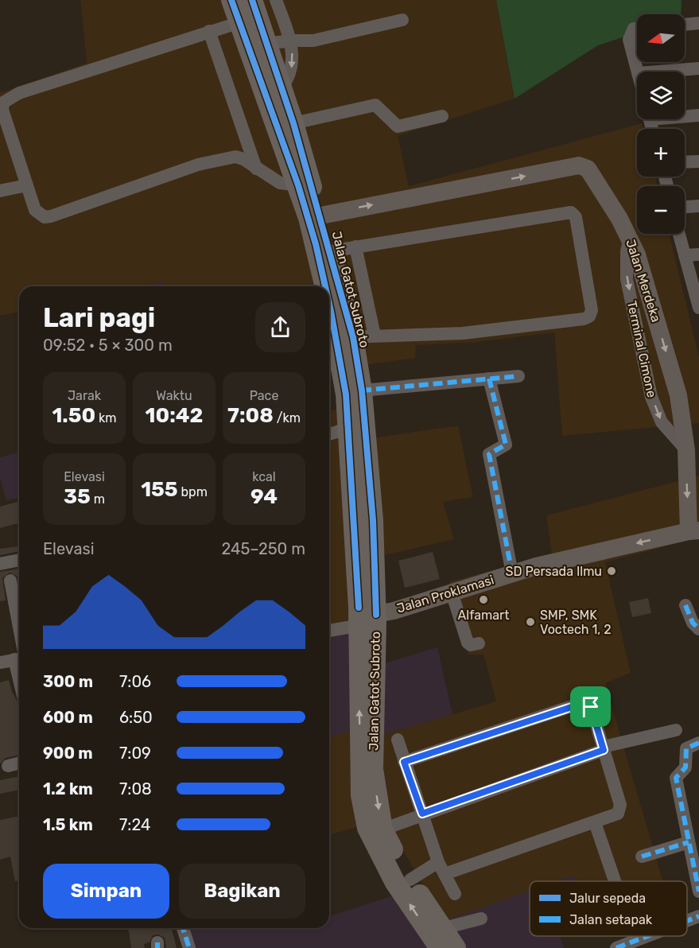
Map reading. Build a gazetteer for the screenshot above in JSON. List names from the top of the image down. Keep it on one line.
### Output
{"streets":{"highway":["Jalan Gatot Subroto"],"main road":["Jalan Merdeka","Jalan Proklamasi"],"street":["Terminal Cimone"]},"crossings":[["Jalan Merdeka","Jalan Gatot Subroto"],["Jalan Merdeka","Terminal Cimone"],["Jalan Merdeka","Jalan Proklamasi"],["Jalan Gatot Subroto","Jalan Proklamasi"]],"one_way":["Terminal Cimone","Jalan Proklamasi"],"places":["SD Persada Ilmu","Alfamart","SMP, SMK Voctech 1, 2"],"legend":["Jalur sepeda","Jalan setapak"],"north":"left","page":{"map_buttons":["+","−"],"heading":["Lari pagi","09:52 · 5 × 300 m"],"stats":[["Jarak","1.50 km"],["Waktu","10:42"],["Pace","7:08 /km"],["Elevasi","35 m"],["155 bpm"],["kcal","94"]],"chart":["Elevasi","245–250 m"],"list":[{"name":"300 m","note":"7:06"},{"name":"600 m","note":"6:50"},{"name":"900 m","note":"7:09"},{"name":"1.2 km","note":"7:08"},{"name":"1.5 km","note":"7:24"}],"buttons":["Simpan","Bagikan"]}}
